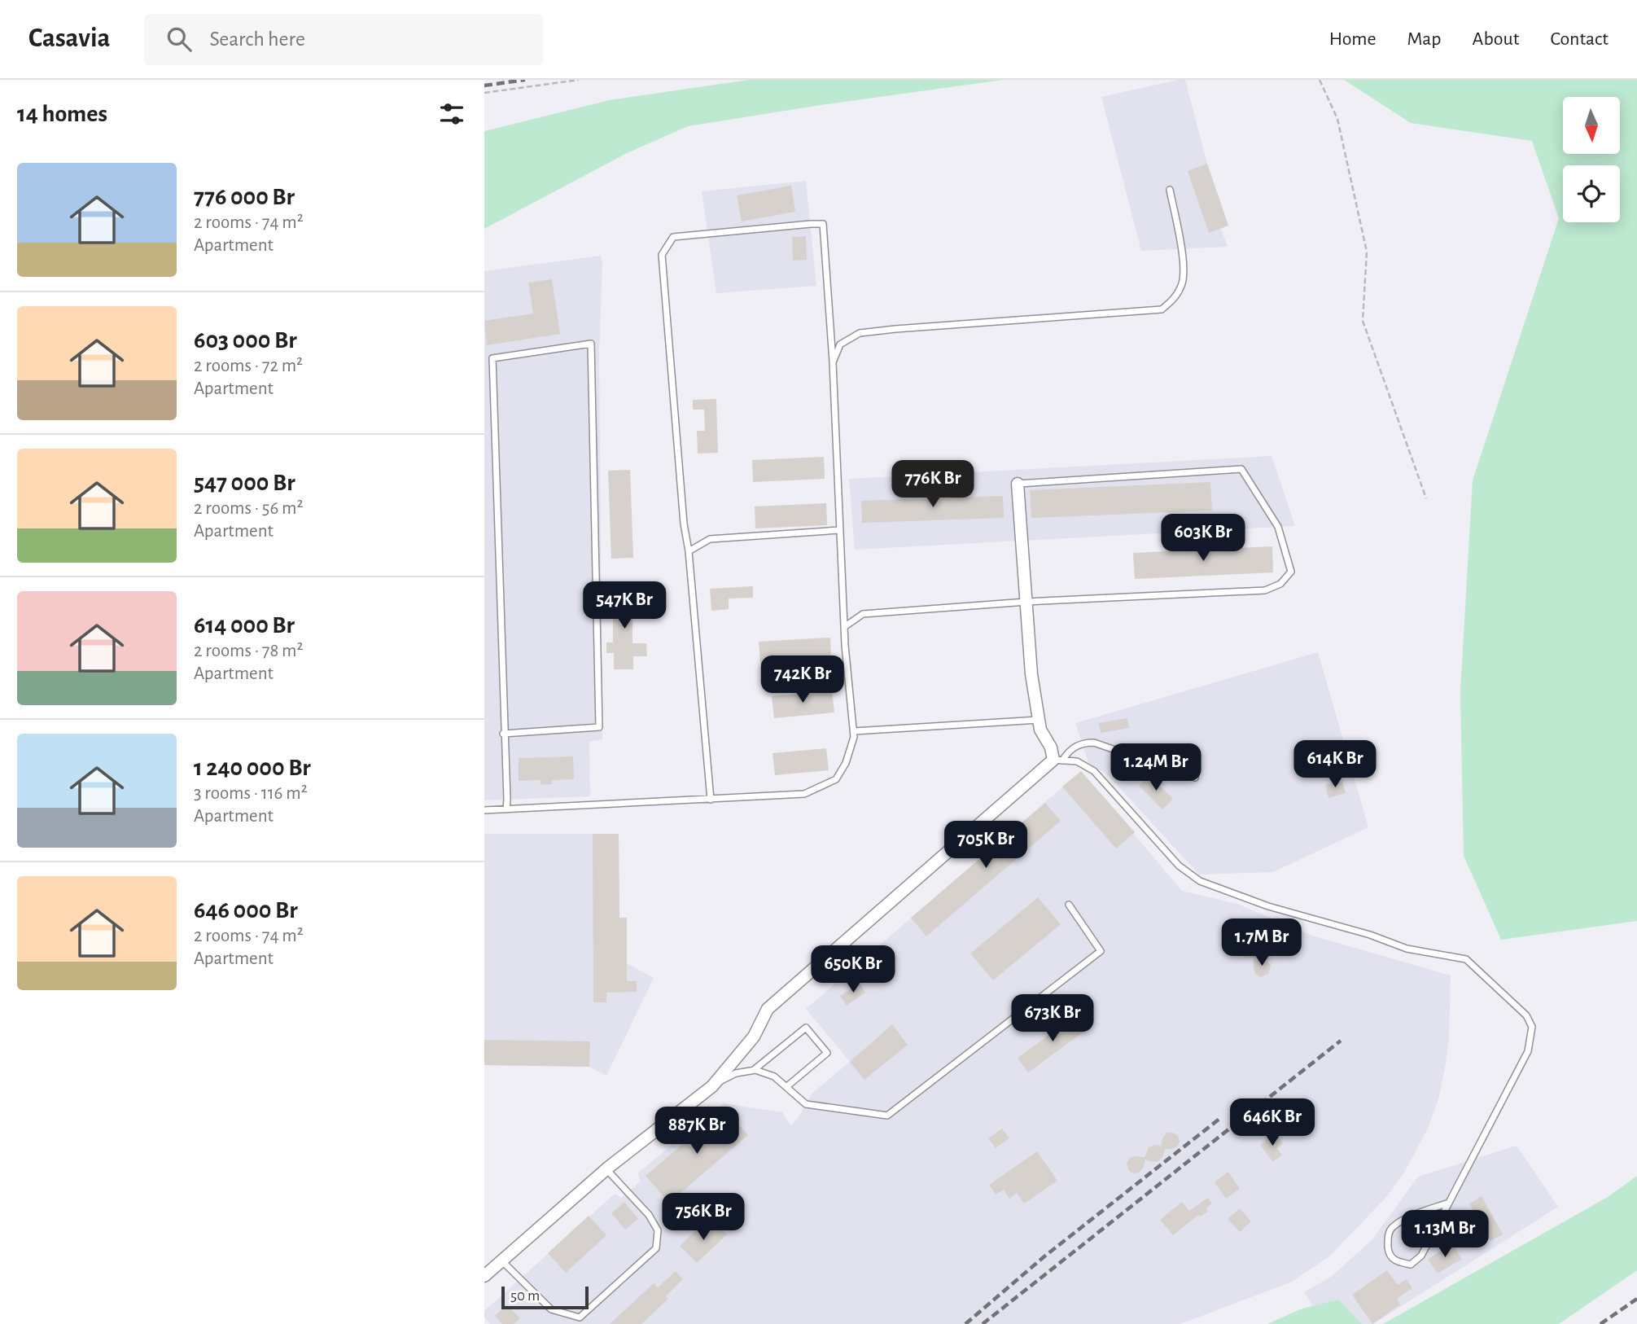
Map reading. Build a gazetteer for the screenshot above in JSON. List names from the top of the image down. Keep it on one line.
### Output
{"scale_bar":"50 m","north":"bottom","page":{"header":"Casavia","search":"Search here","nav":["Home","Map","About","Contact"],"heading":"14 homes","list":[{"name":"776 000 Br","note":"2 rooms · 74 m² · Apartment"},{"name":"603 000 Br","note":"2 rooms · 72 m² · Apartment"},{"name":"547 000 Br","note":"2 rooms · 56 m² · Apartment"},{"name":"614 000 Br","note":"2 rooms · 78 m² · Apartment"},{"name":"1 240 000 Br","note":"3 rooms · 116 m² · Apartment"},{"name":"646 000 Br","note":"2 rooms · 74 m² · Apartment"}],"price":["776K Br","603K Br","547K Br","742K Br","614K Br","1.24M Br","705K Br","1.7M Br","650K Br","673K Br","646K Br","887K Br","756K Br","1.13M Br"],"scale":"50 m"}}
